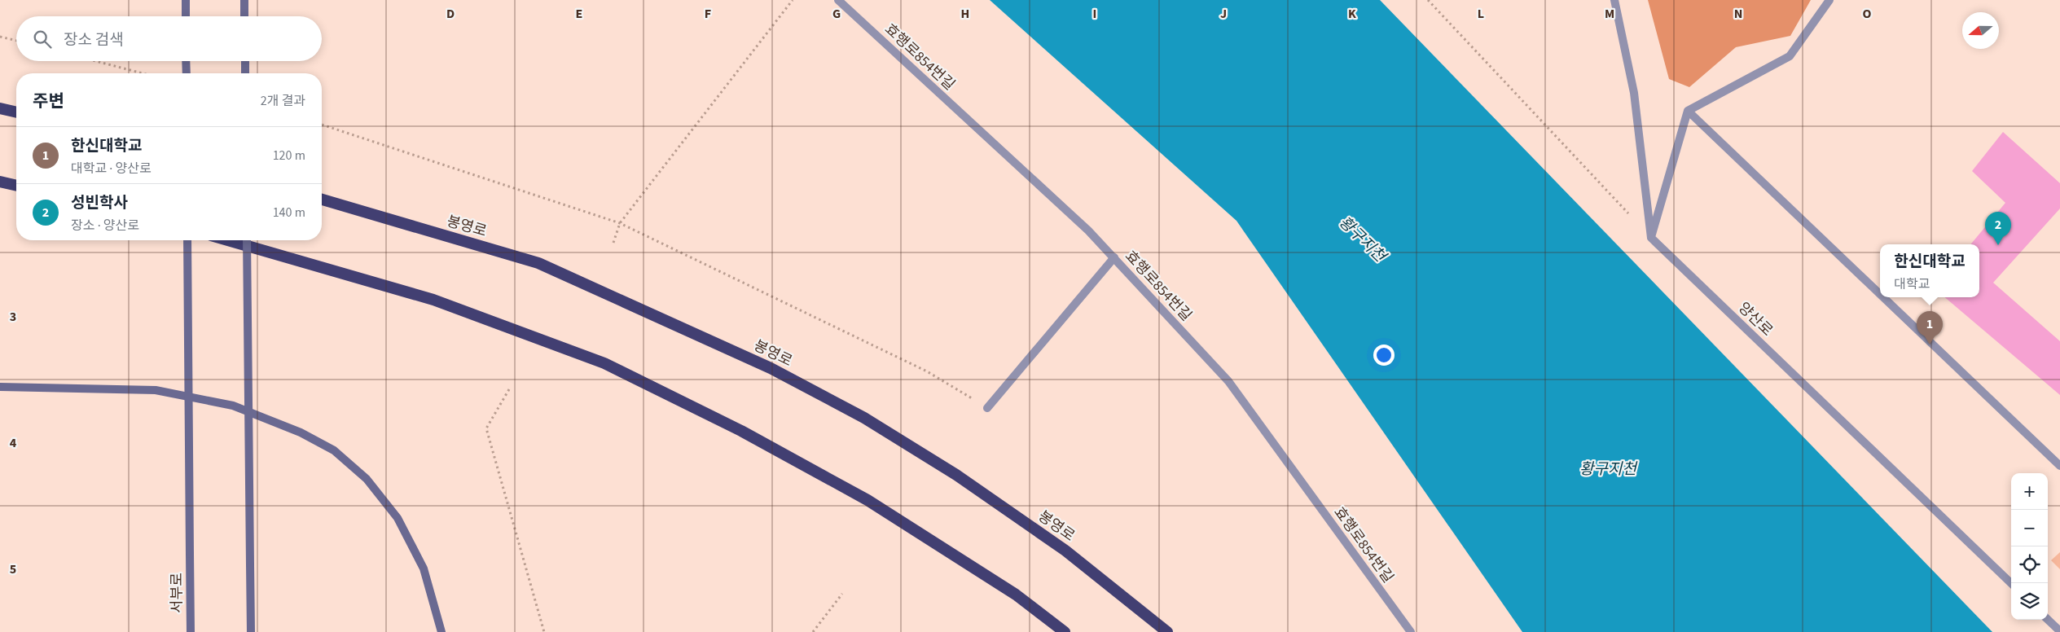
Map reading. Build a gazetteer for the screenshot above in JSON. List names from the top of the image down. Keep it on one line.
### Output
{"streets":{"highway":["봉영로"],"main road":["서부로"],"street":["효행로854번길","양산로"]},"water":["황구지천"],"north":"left","page":{"search":"장소 검색","heading":["주변","2개 결과"],"list":[{"mark":"1","name":"한신대학교","note":"대학교 · 양산로","value":"120 m"},{"mark":"2","name":"성빈학사","note":"장소 · 양산로","value":"140 m"}],"pins":["2","1"],"popup":["한신대학교","대학교"],"map_buttons":["+","−"]},"grid":{"columns":["D","E","F","G","H","I","J","K","L","M","N","O"],"rows":["3","4","5"]}}
